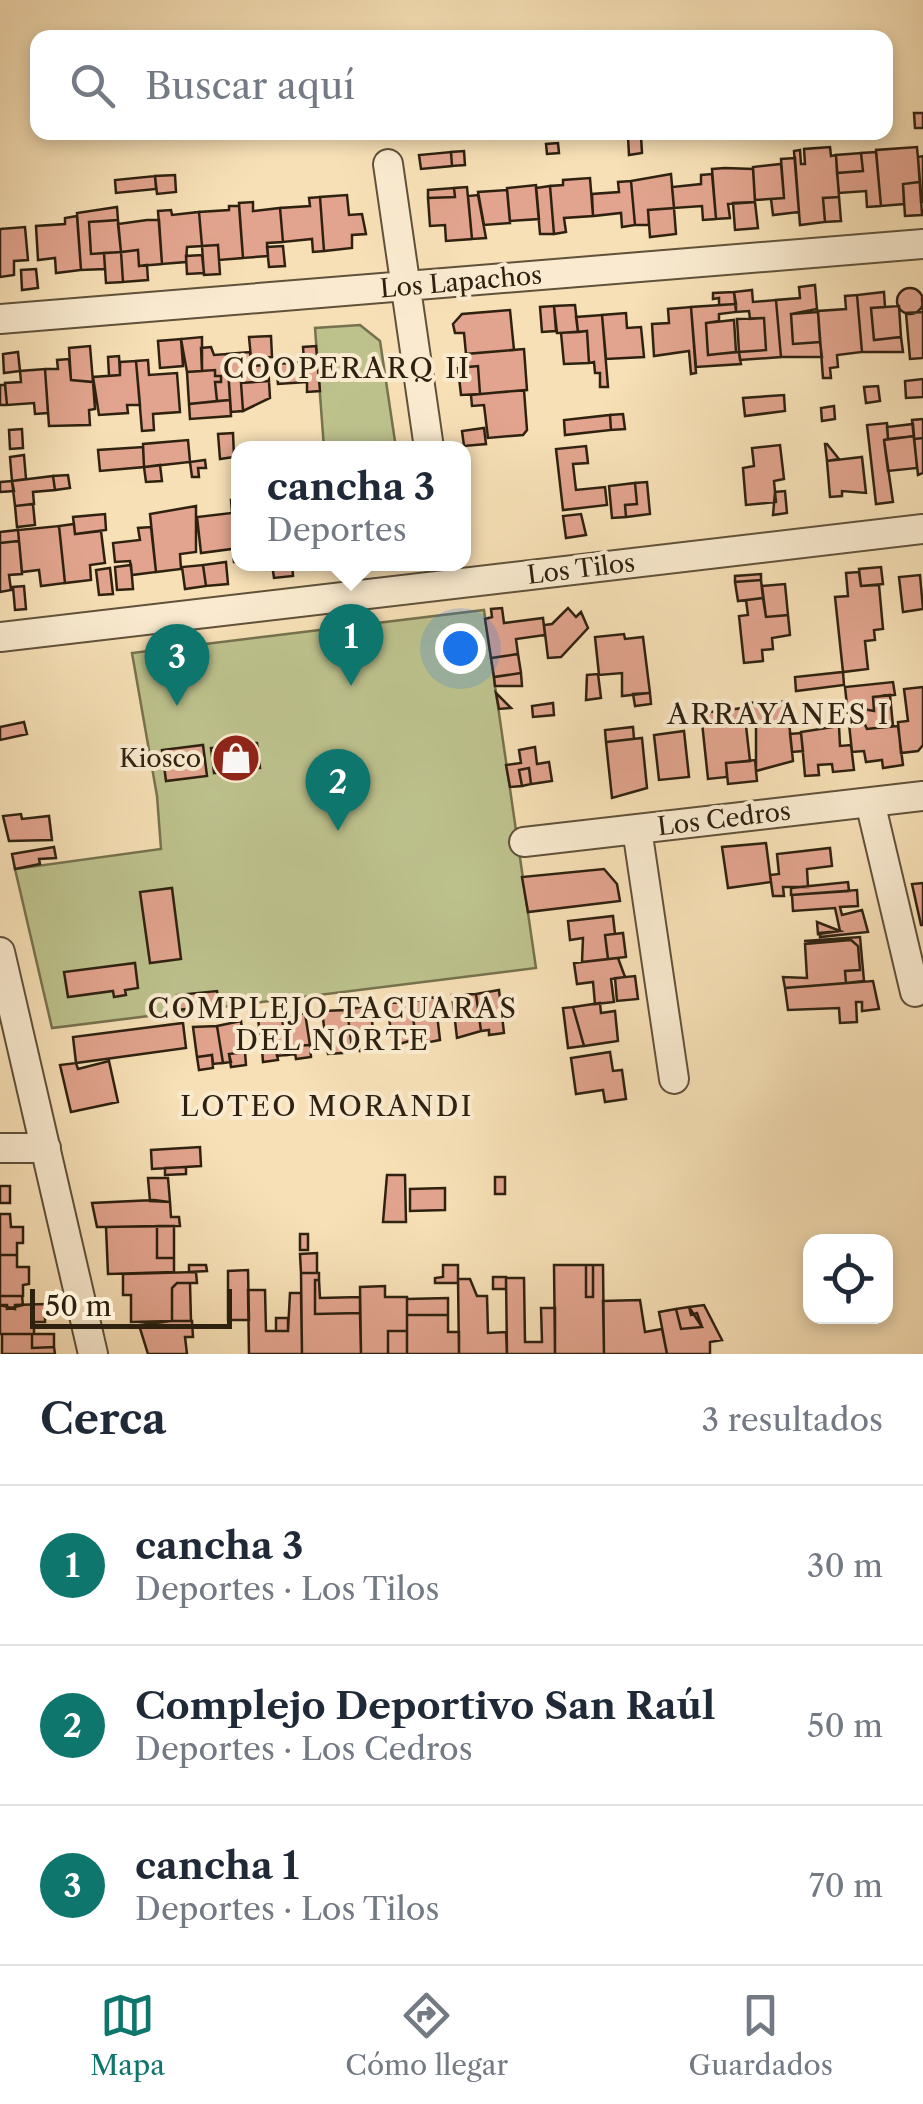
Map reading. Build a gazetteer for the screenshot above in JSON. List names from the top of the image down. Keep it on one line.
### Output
{"streets":{"street":["Los Lapachos","Los Tilos","Los Cedros"]},"districts":["COOPERARQ II","ARRAYANES I","COMPLEJO TACUARAS DEL NORTE","LOTEO MORANDI"],"places":{"shop":["Kiosco"]},"scale_bar":"50 m","page":{"search":"Buscar aquí","popup":["cancha 3","Deportes"],"pins":["1","3","2"],"scale":"50 m","heading":["Cerca","3 resultados"],"list":[{"mark":"1","name":"cancha 3","note":"Deportes · Los Tilos","value":"30 m"},{"mark":"2","name":"Complejo Deportivo San Raúl","note":"Deportes · Los Cedros","value":"50 m"},{"mark":"3","name":"cancha 1","note":"Deportes · Los Tilos","value":"70 m"}],"nav":["Mapa","Cómo llegar","Guardados"]}}
